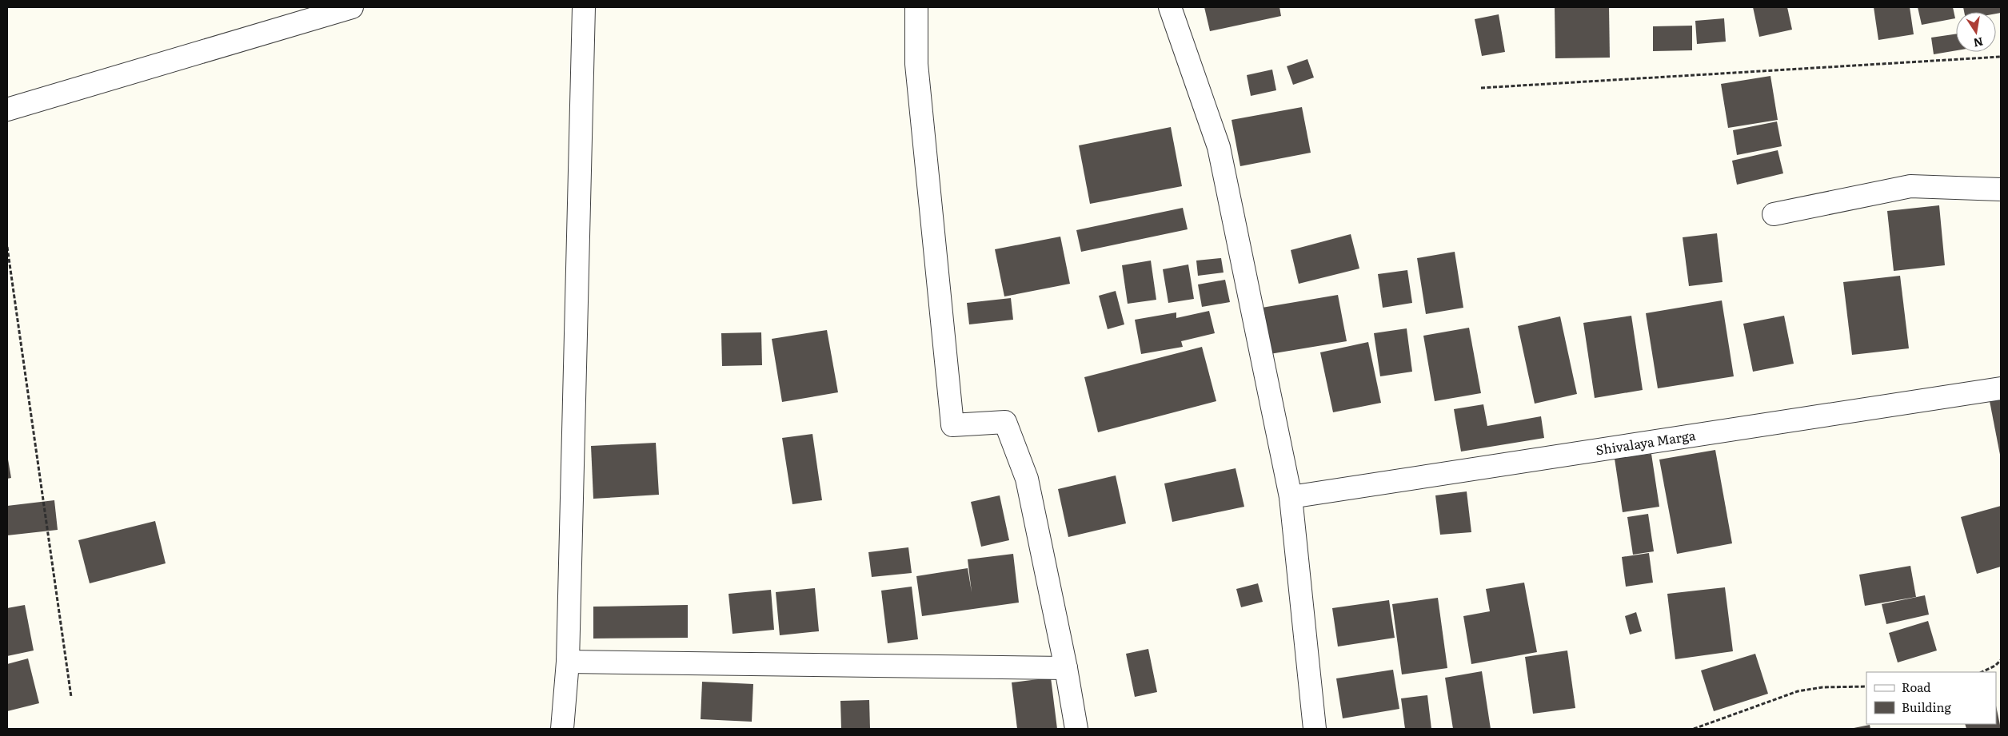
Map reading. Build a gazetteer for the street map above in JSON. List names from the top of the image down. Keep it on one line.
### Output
{"streets":{"street":["Shivalaya Marga"]},"legend":["Road","Building"],"north":"bottom"}
